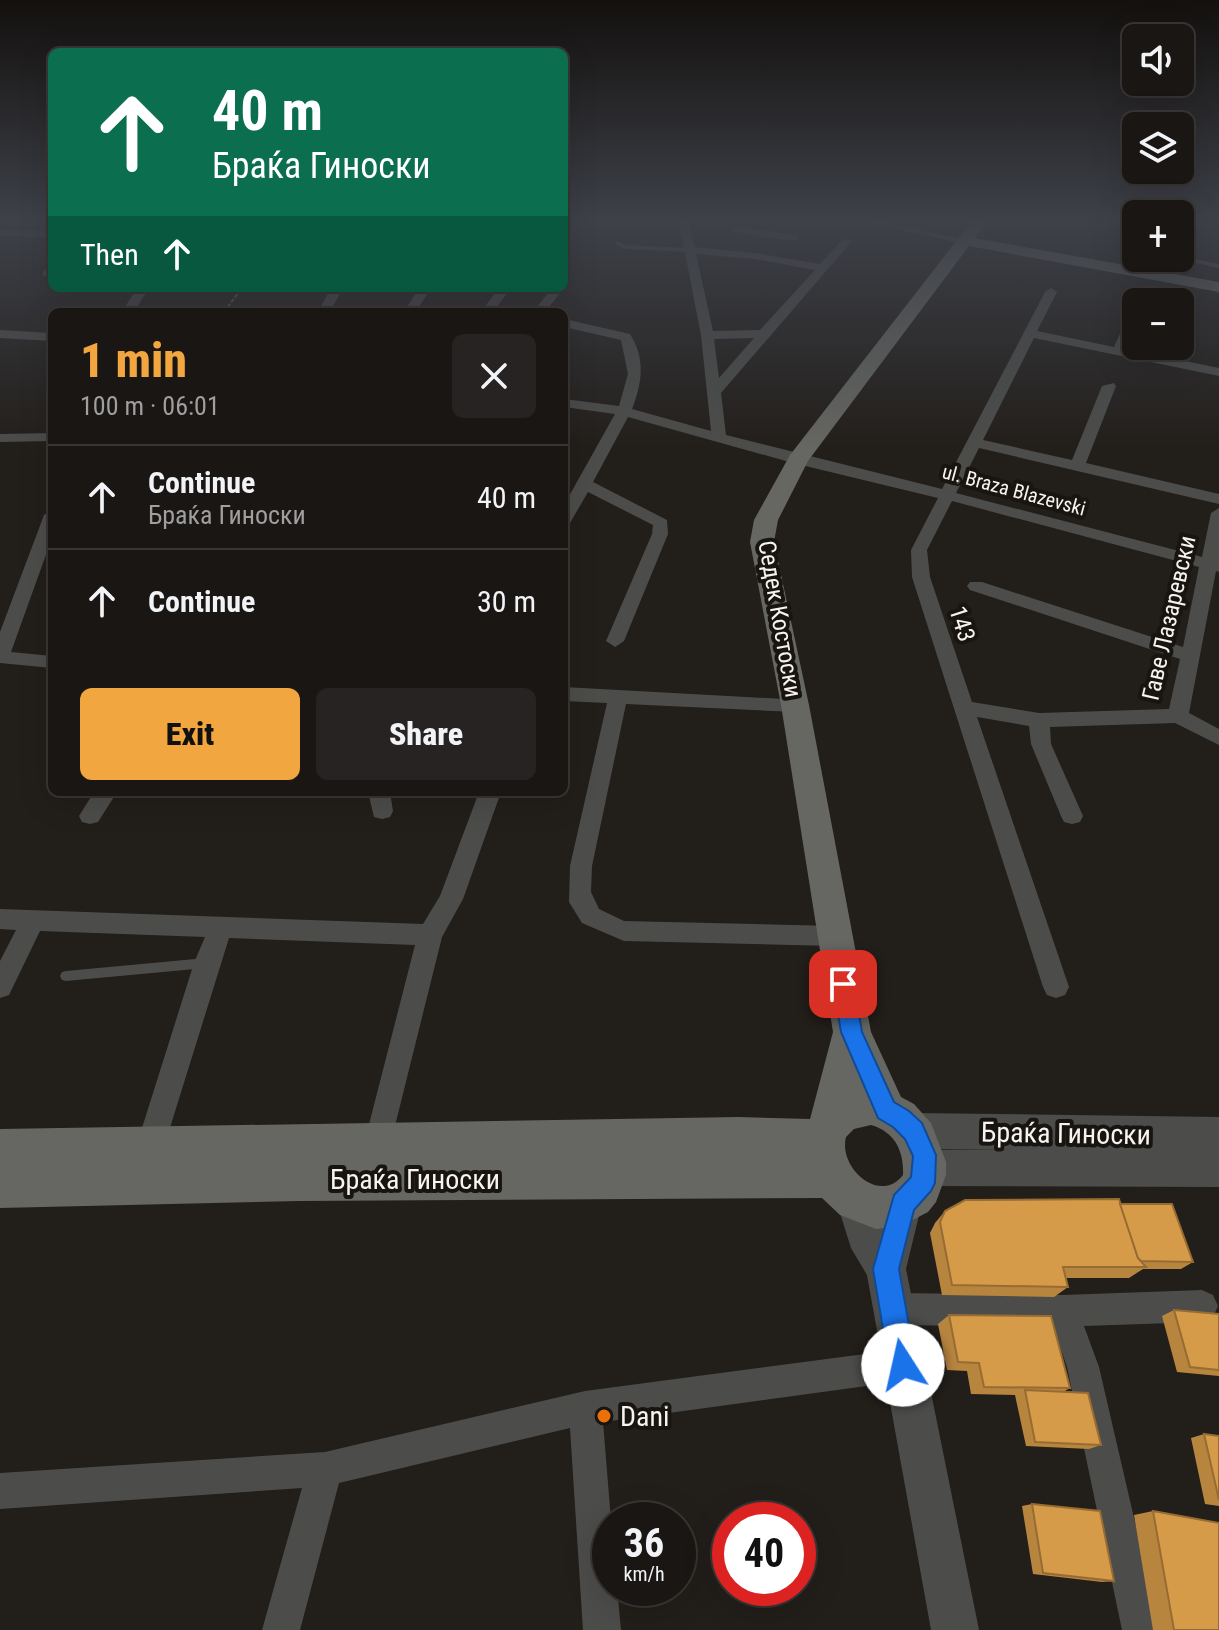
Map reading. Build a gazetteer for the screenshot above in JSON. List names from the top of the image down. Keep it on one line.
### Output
{"streets":{"main road":["Седек Костоски","Браќа Гиноски"],"street":["ul. Braza Blazevski","Гаве Лазаревски","143"]},"crossings":[["ul. Braza Blazevski","Гаве Лазаревски"],["ul. Braza Blazevski","Седек Костоски"],["ul. Braza Blazevski","143"],["Гаве Лазаревски","143"]],"places":["Dani"],"page":{"map_buttons":["+","−"],"turn":["40 m","Браќа Гиноски"],"then":"Then","heading":["1 min","100 m · 06:01"],"list":[{"name":"Continue","note":"Браќа Гиноски","value":"40 m"},{"name":"Continue","value":"30 m"}],"buttons":["Exit","Share"],"speed":"36 km/h","limit":"40"}}
